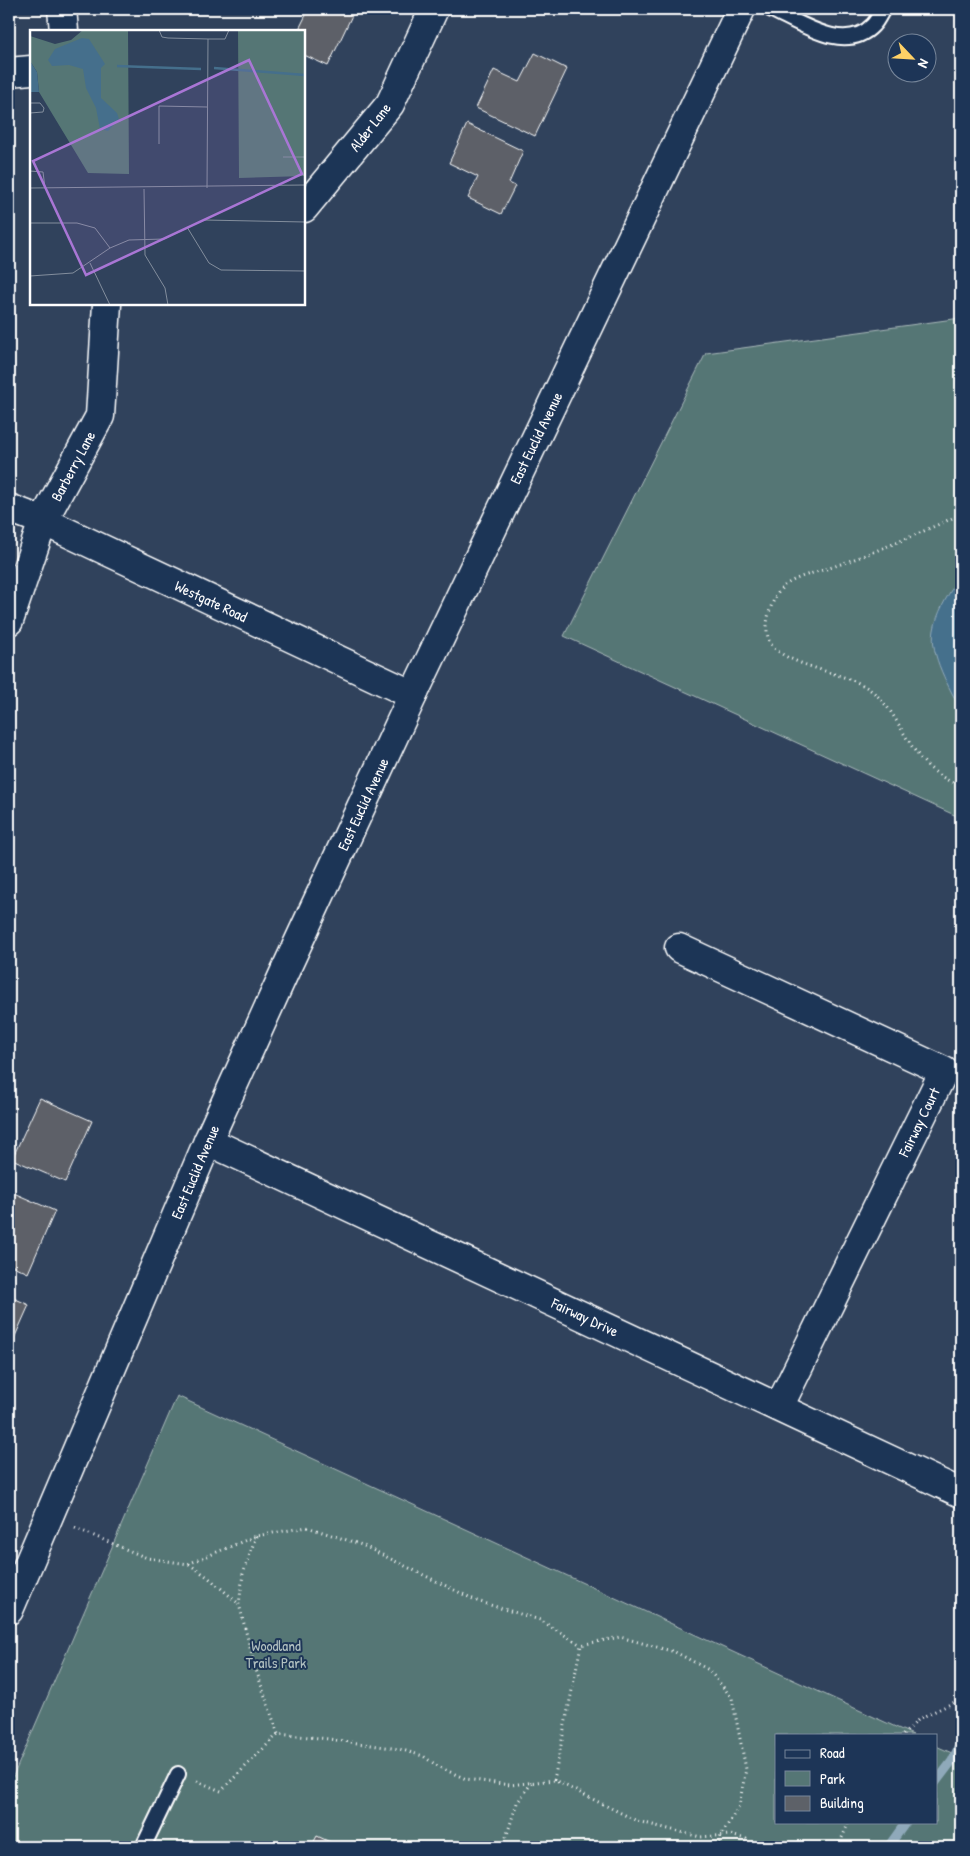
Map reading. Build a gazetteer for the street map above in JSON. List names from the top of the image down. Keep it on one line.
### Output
{"streets":{"street":["Alder Lane","East Euclid Avenue","Barberry Lane","Westgate Road","Fairway Court","Fairway Drive"]},"crossings":[["East Euclid Avenue","Westgate Road"],["East Euclid Avenue","Fairway Drive"],["Barberry Lane","Westgate Road"],["Fairway Court","Fairway Drive"]],"parks":["Woodland Trails Park"],"legend":["Road","Park","Building"],"north":"bottom right"}
